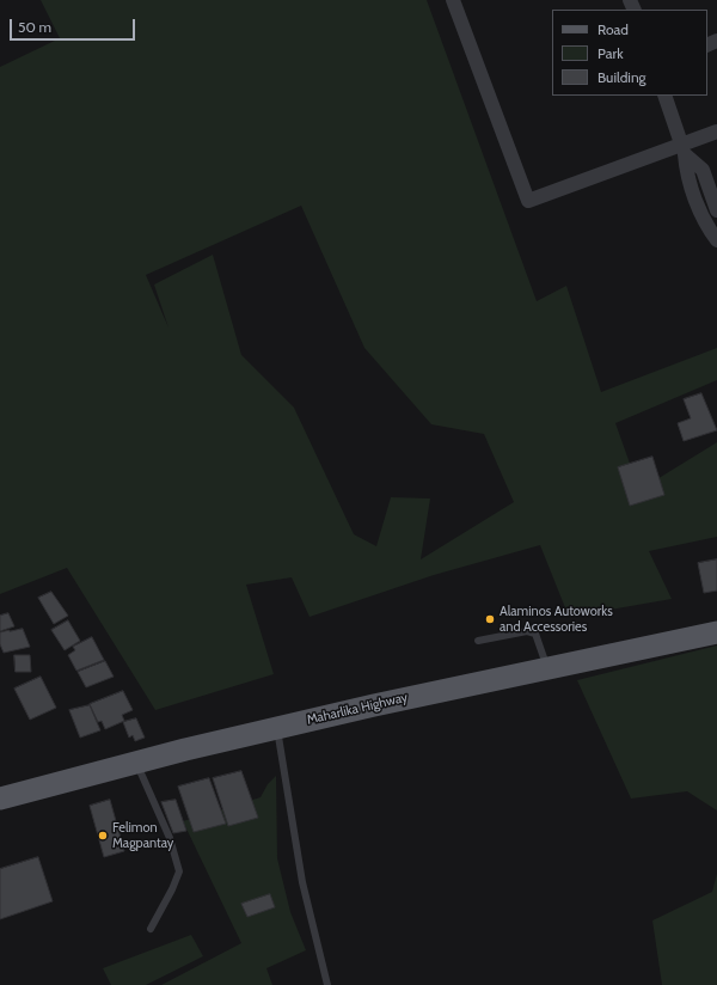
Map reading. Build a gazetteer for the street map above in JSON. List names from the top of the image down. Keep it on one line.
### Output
{"streets":{"main road":["Maharlika Highway"]},"places":["Alaminos Autoworks and Accessories","Felimon Magpantay"],"legend":["Road","Park","Building"],"scale_bar":"50 m"}
